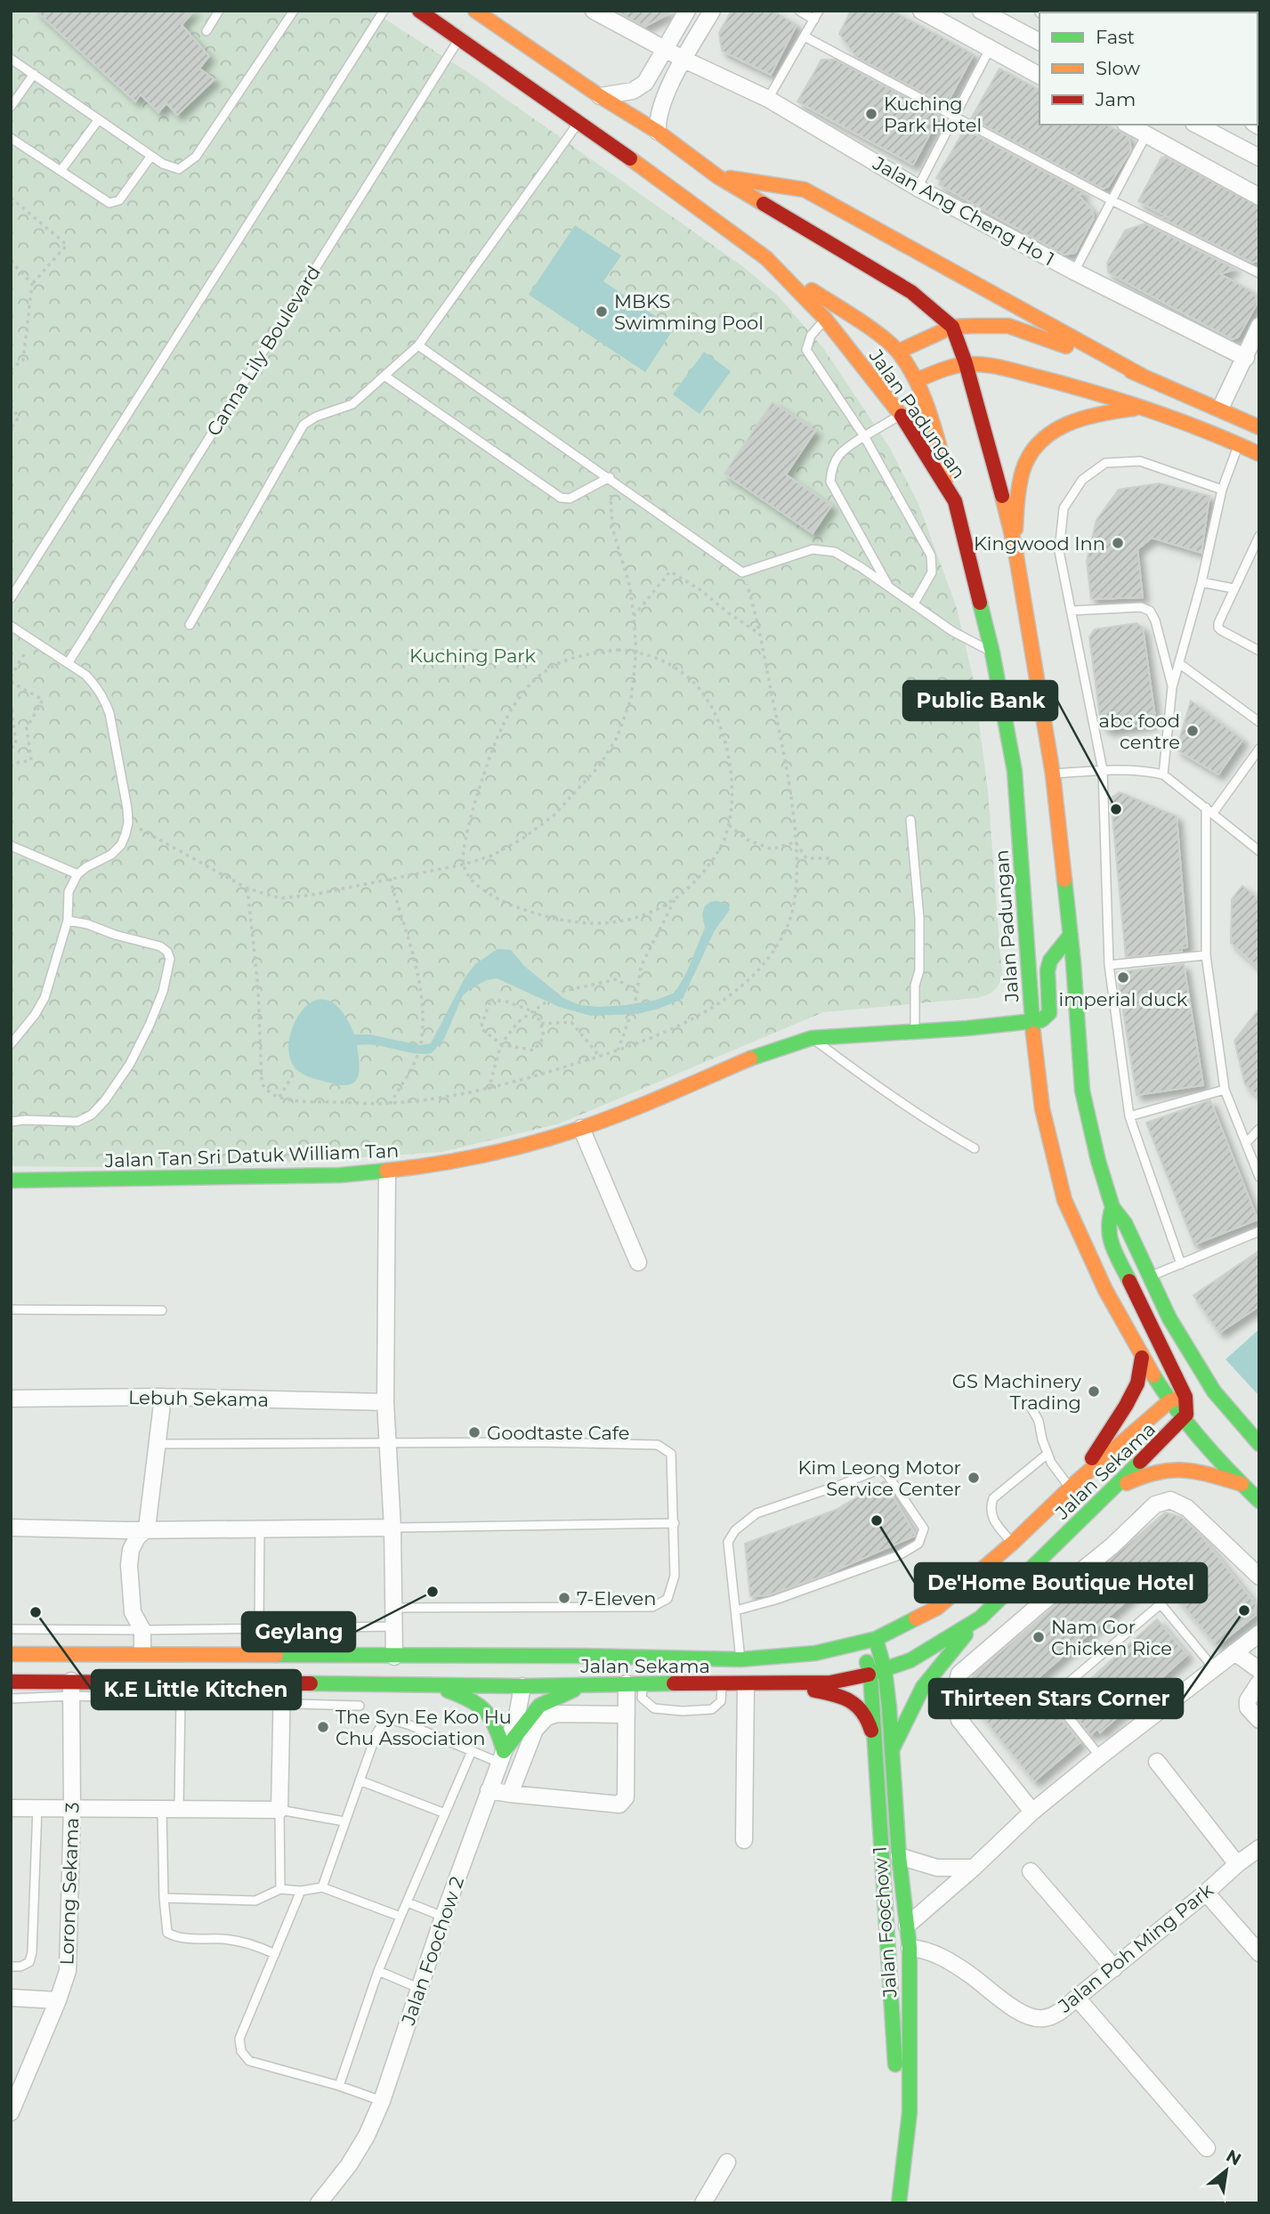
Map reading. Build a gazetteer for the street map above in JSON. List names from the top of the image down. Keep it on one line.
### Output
{"streets":{"main road":["Jalan Padungan","Jalan Tan Sri Datuk William Tan","Jalan Sekama","Jalan Foochow 1"],"street":["Jalan Ang Cheng Ho 1","Lebuh Sekama","Lorong Sekama 3","Jalan Poh Ming Park","Jalan Foochow 2"],"lane":["Canna Lily Boulevard"]},"crossings":[["Canna Lily Boulevard","Jalan Padungan"],["Jalan Padungan","Jalan Tan Sri Datuk William Tan"],["Jalan Padungan","Jalan Sekama"],["Jalan Sekama","Lorong Sekama 3"],["Jalan Sekama","Jalan Foochow 1"],["Jalan Sekama","Jalan Foochow 2"],["Jalan Foochow 1","Jalan Poh Ming Park"]],"parks":["Kuching Park"],"places":["Kuching Park Hotel","MBKS Swimming Pool","Kingwood Inn","abc food centre","Public Bank","imperial duck","GS Machinery Trading","Goodtaste Cafe","Kim Leong Motor Service Center","De'Home Boutique Hotel","Geylang","7-Eleven","Thirteen Stars Corner","K.E Little Kitchen","Nam Gor Chicken Rice","The Syn Ee Koo Hu Chu Association"],"legend":["Fast","Slow","Jam"],"north":"top right"}
